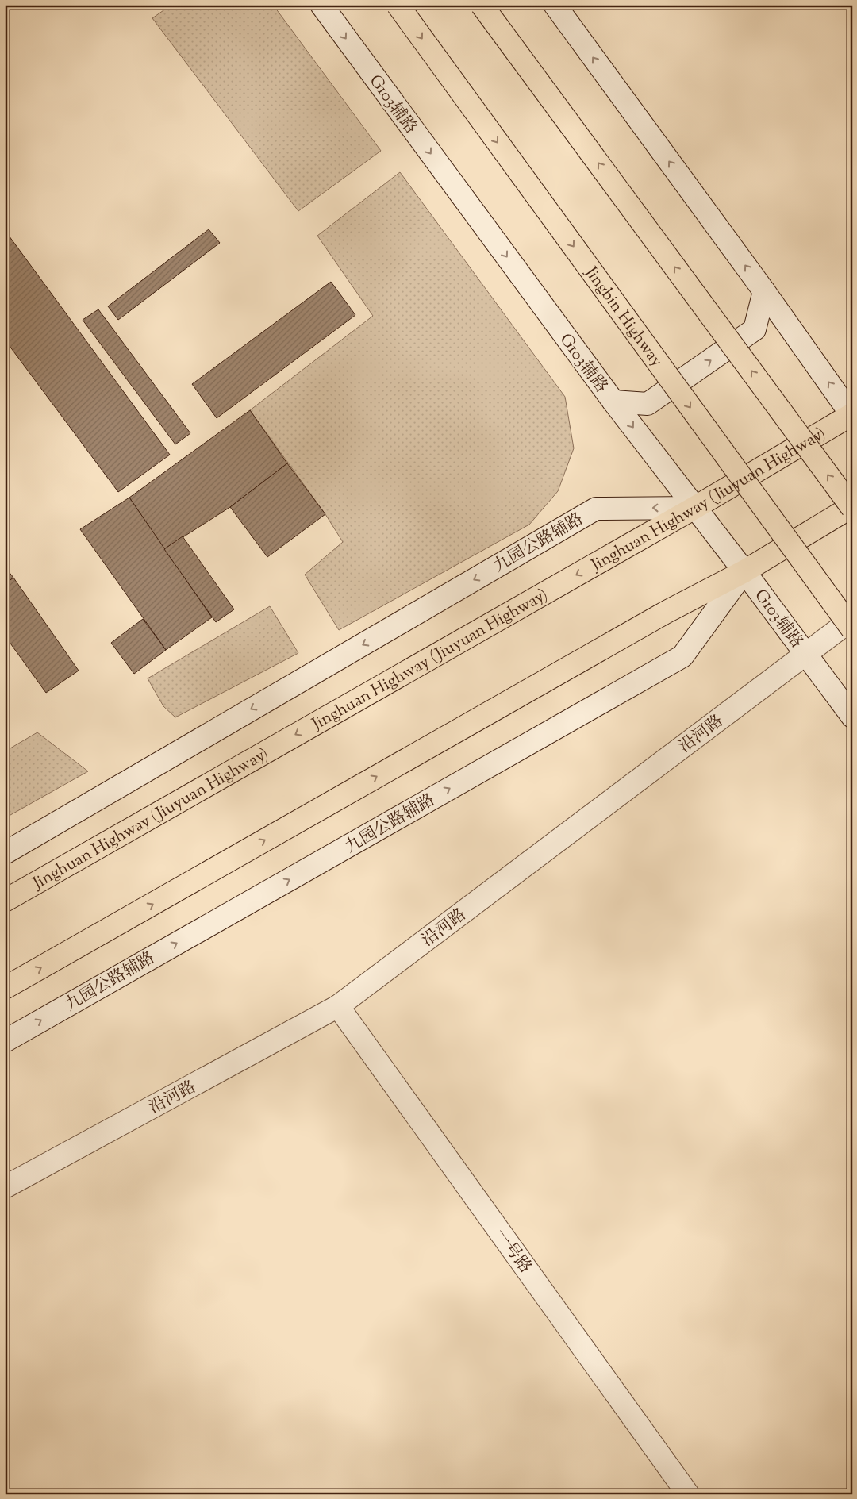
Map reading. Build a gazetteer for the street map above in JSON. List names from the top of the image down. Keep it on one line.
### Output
{"streets":{"highway":["Jingbin Highway","Jinghuan Highway (Jiuyuan Highway)"],"street":["G103辅路","九园公路辅路","沿河路","一号路"]},"crossings":[["G103辅路","Jinghuan Highway (Jiuyuan Highway)"],["G103辅路","九园公路辅路"],["G103辅路","沿河路"],["Jinghuan Highway (Jiuyuan Highway)","九园公路辅路"],["沿河路","一号路"]]}
